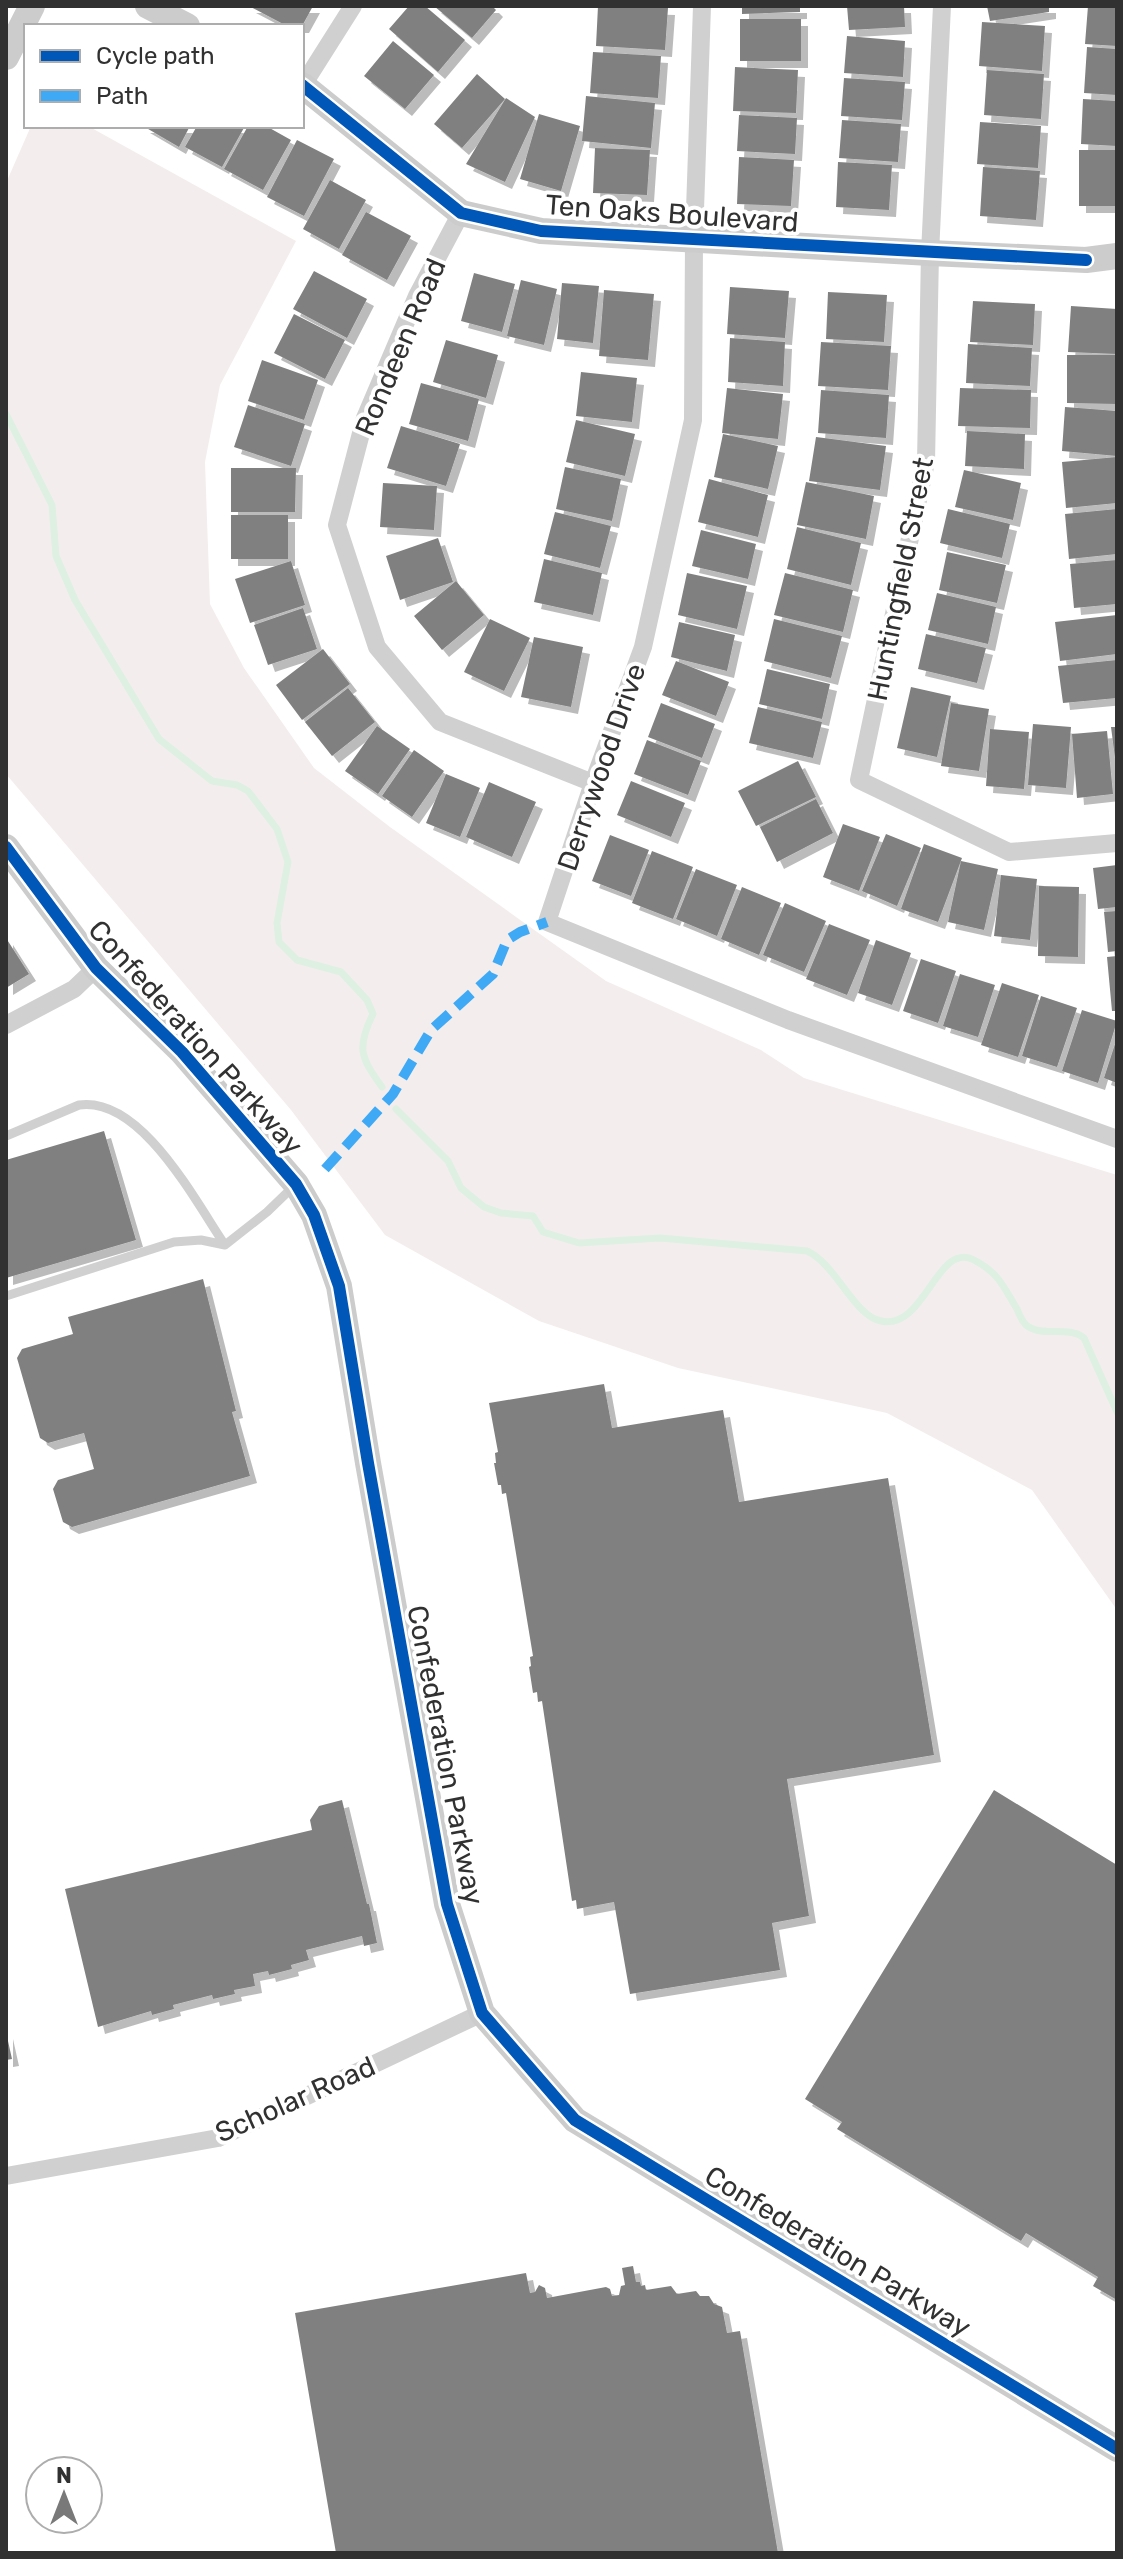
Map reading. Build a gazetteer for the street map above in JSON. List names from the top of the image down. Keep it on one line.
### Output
{"streets":{"street":["Ten Oaks Boulevard","Rondeen Road","Huntingfield Street","Derrywood Drive","Confederation Parkway","Scholar Road"]},"crossings":[["Ten Oaks Boulevard","Rondeen Road"],["Ten Oaks Boulevard","Huntingfield Street"],["Ten Oaks Boulevard","Derrywood Drive"],["Rondeen Road","Derrywood Drive"],["Confederation Parkway","Scholar Road"]],"legend":["Cycle path","Path"],"north":"top"}
